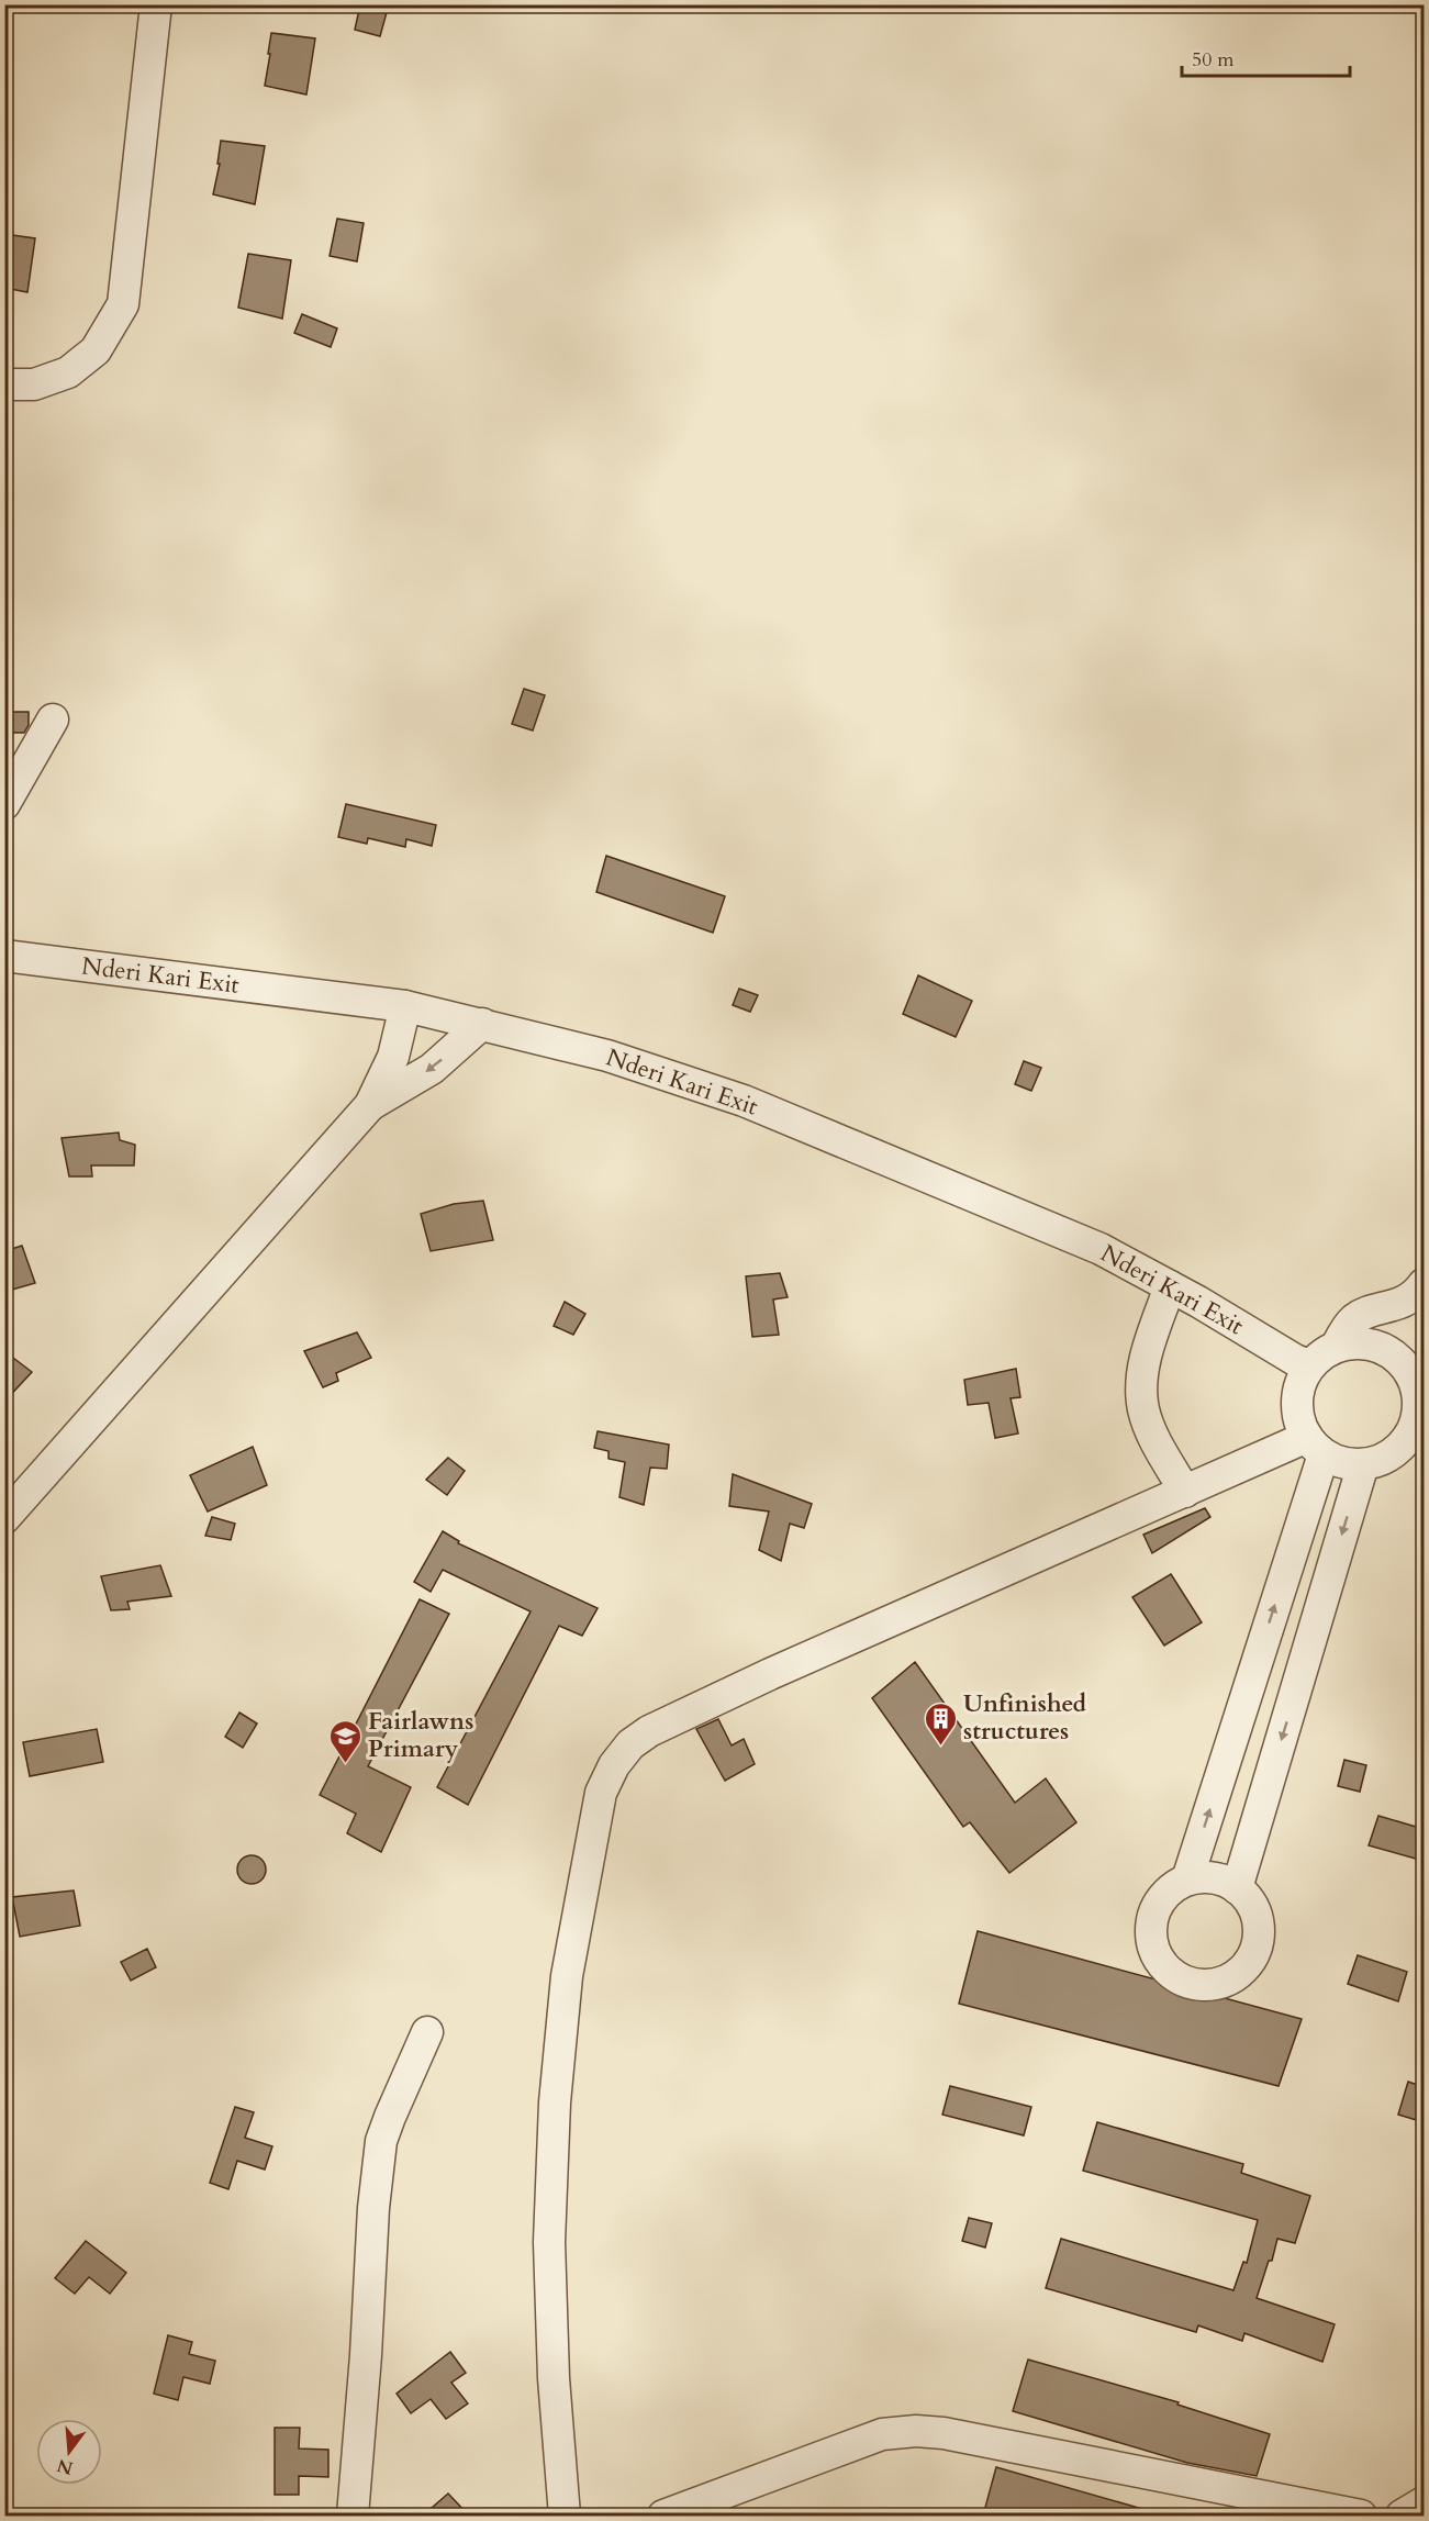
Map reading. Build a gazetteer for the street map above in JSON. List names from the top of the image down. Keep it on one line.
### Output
{"streets":{"street":["Nderi Kari Exit"]},"places":{"building":["Unfinished structures"],"school or university":["Fairlawns Primary"]},"scale_bar":"50 m","north":"bottom"}
